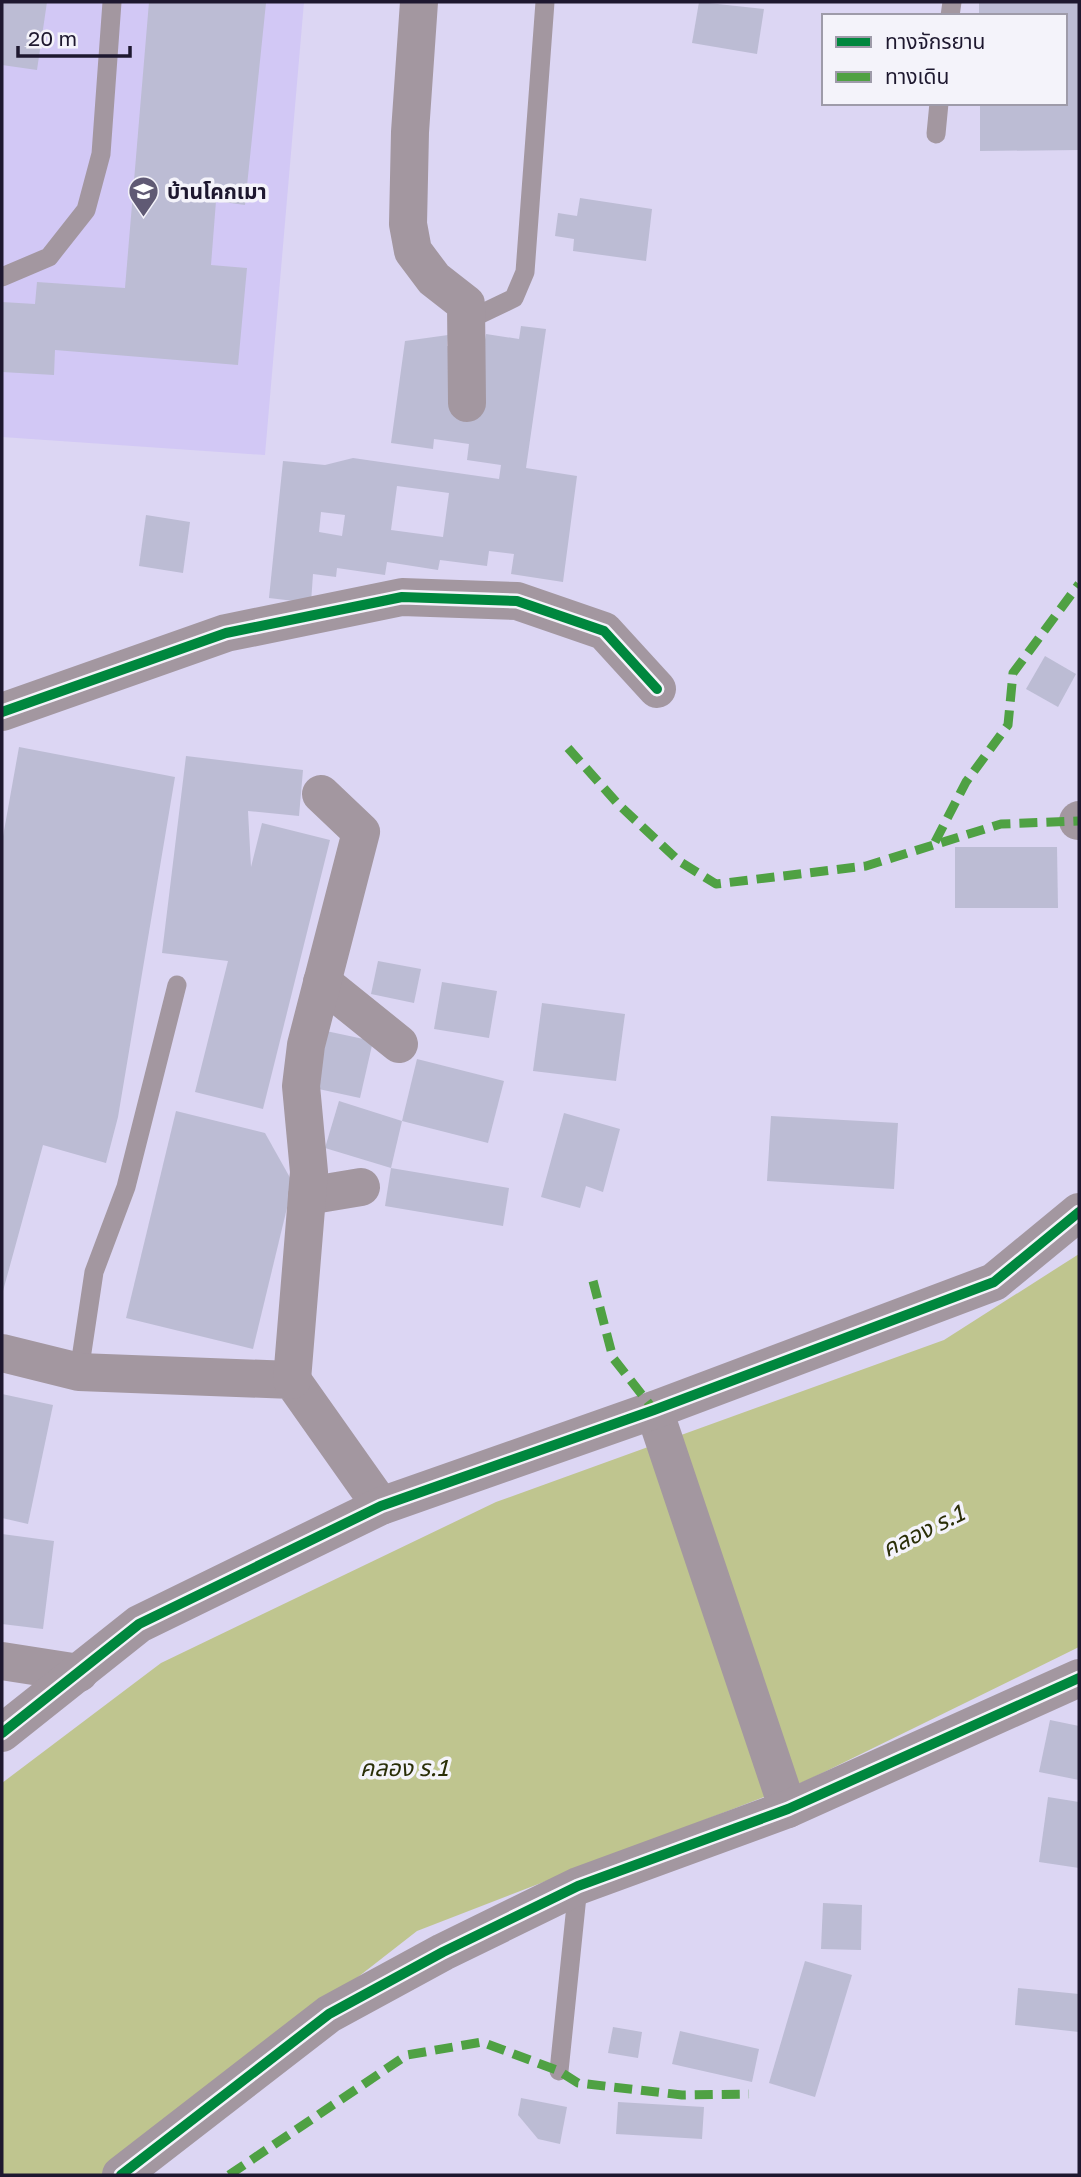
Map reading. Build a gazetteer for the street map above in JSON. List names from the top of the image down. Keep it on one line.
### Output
{"water":["คลอง ร.1"],"places":{"school or university":["บ้านโคกเมา"]},"legend":["ทางจักรยาน","ทางเดิน"],"scale_bar":"20 m"}
